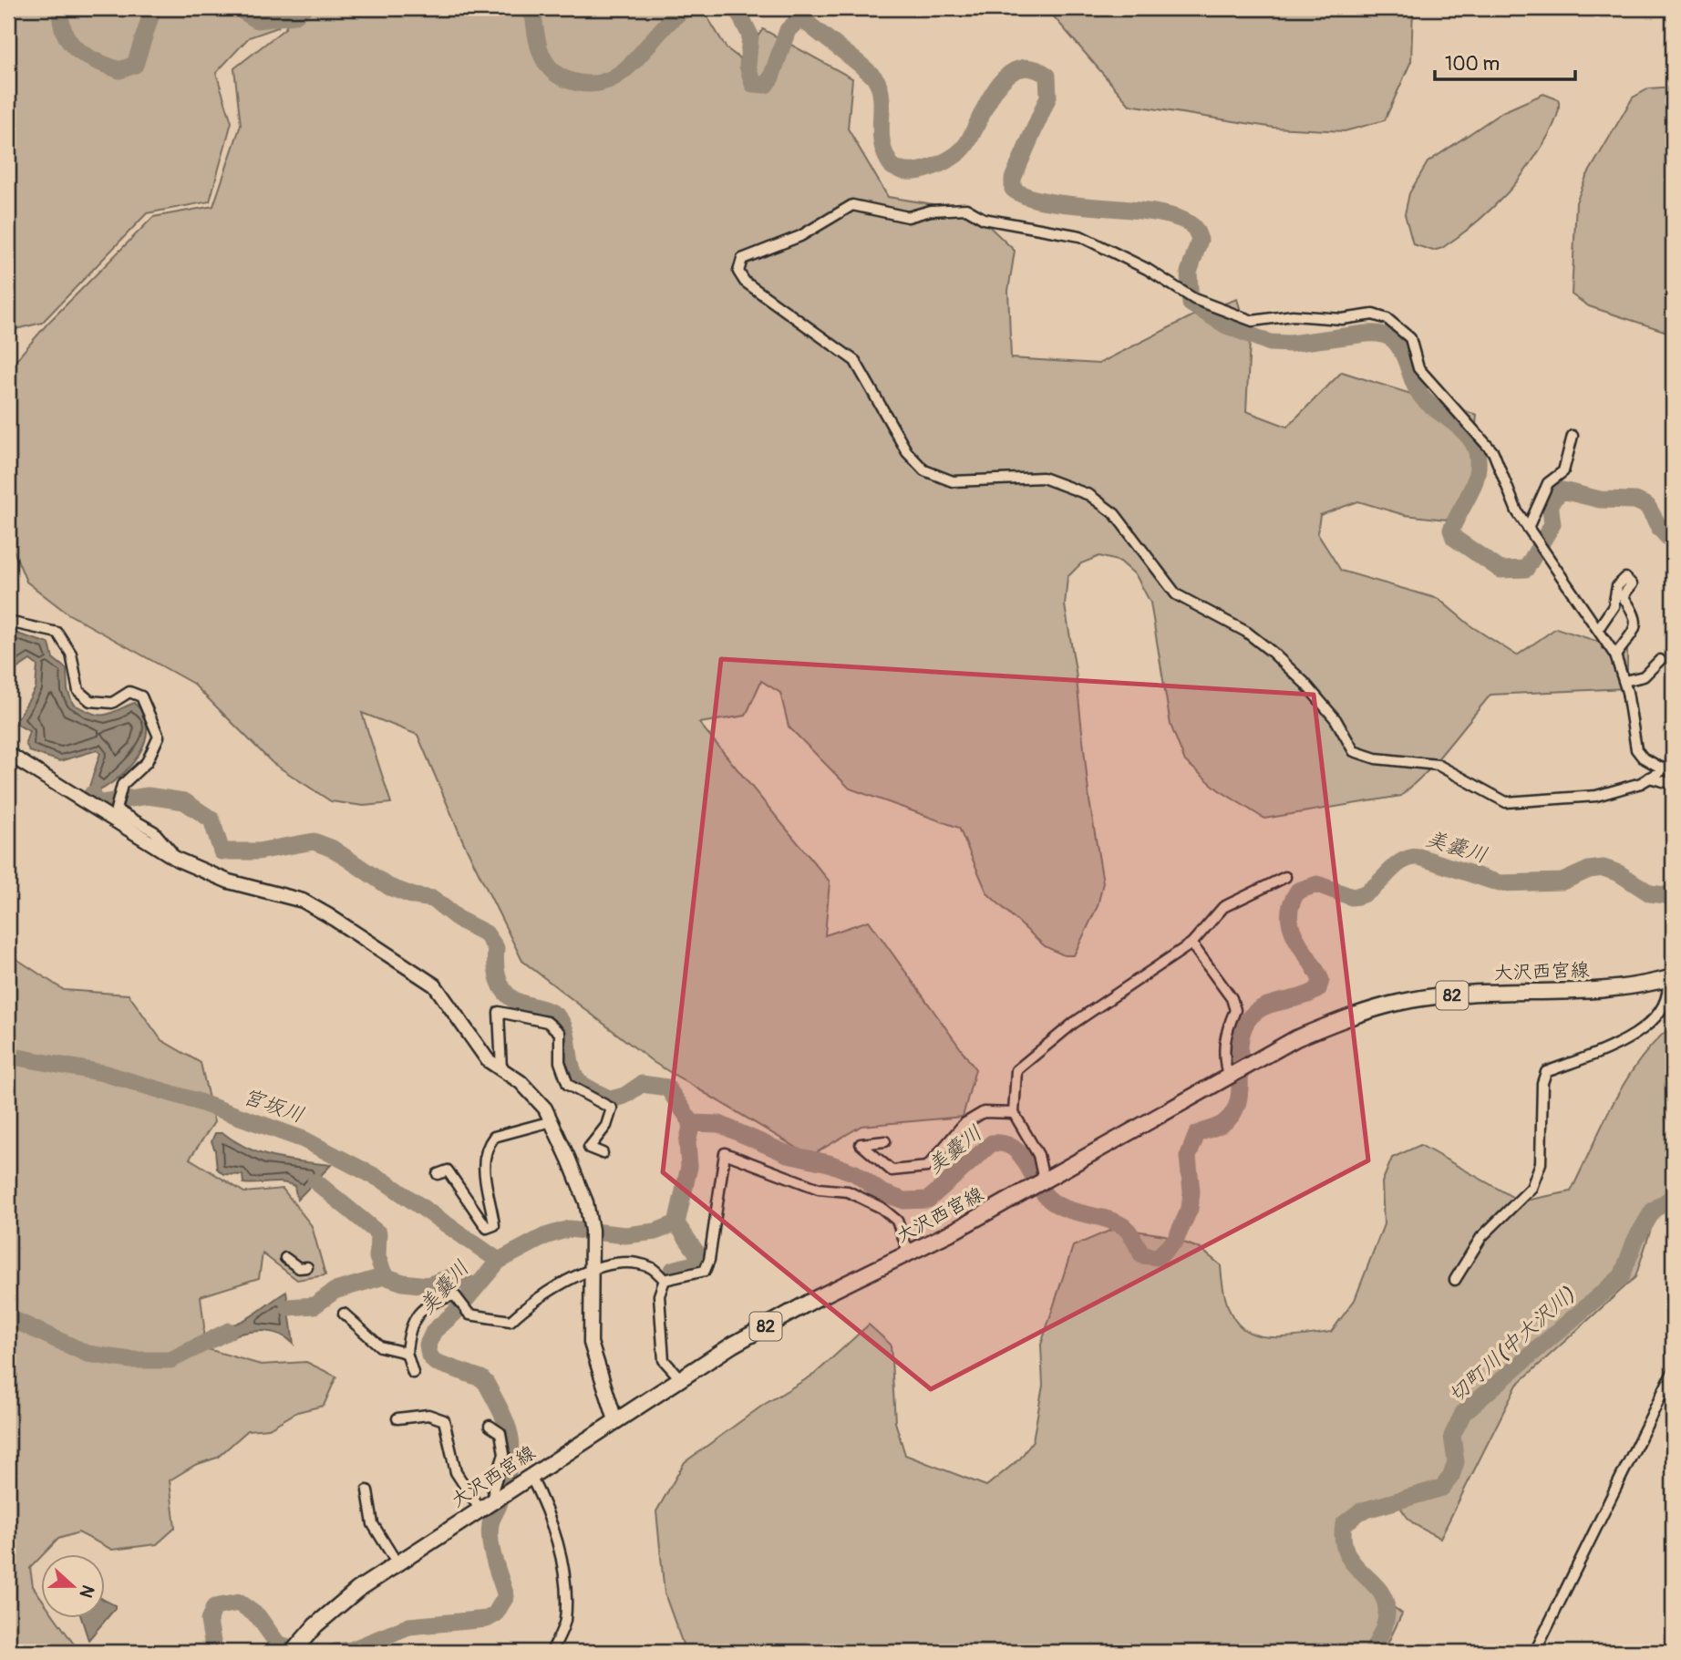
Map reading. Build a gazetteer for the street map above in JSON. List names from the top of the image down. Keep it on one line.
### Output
{"streets":{"main road":["大沢西宮線","82"]},"water":["美嚢川","宮坂川","切町川(中大沢川)"],"scale_bar":"100 m","north":"right"}
